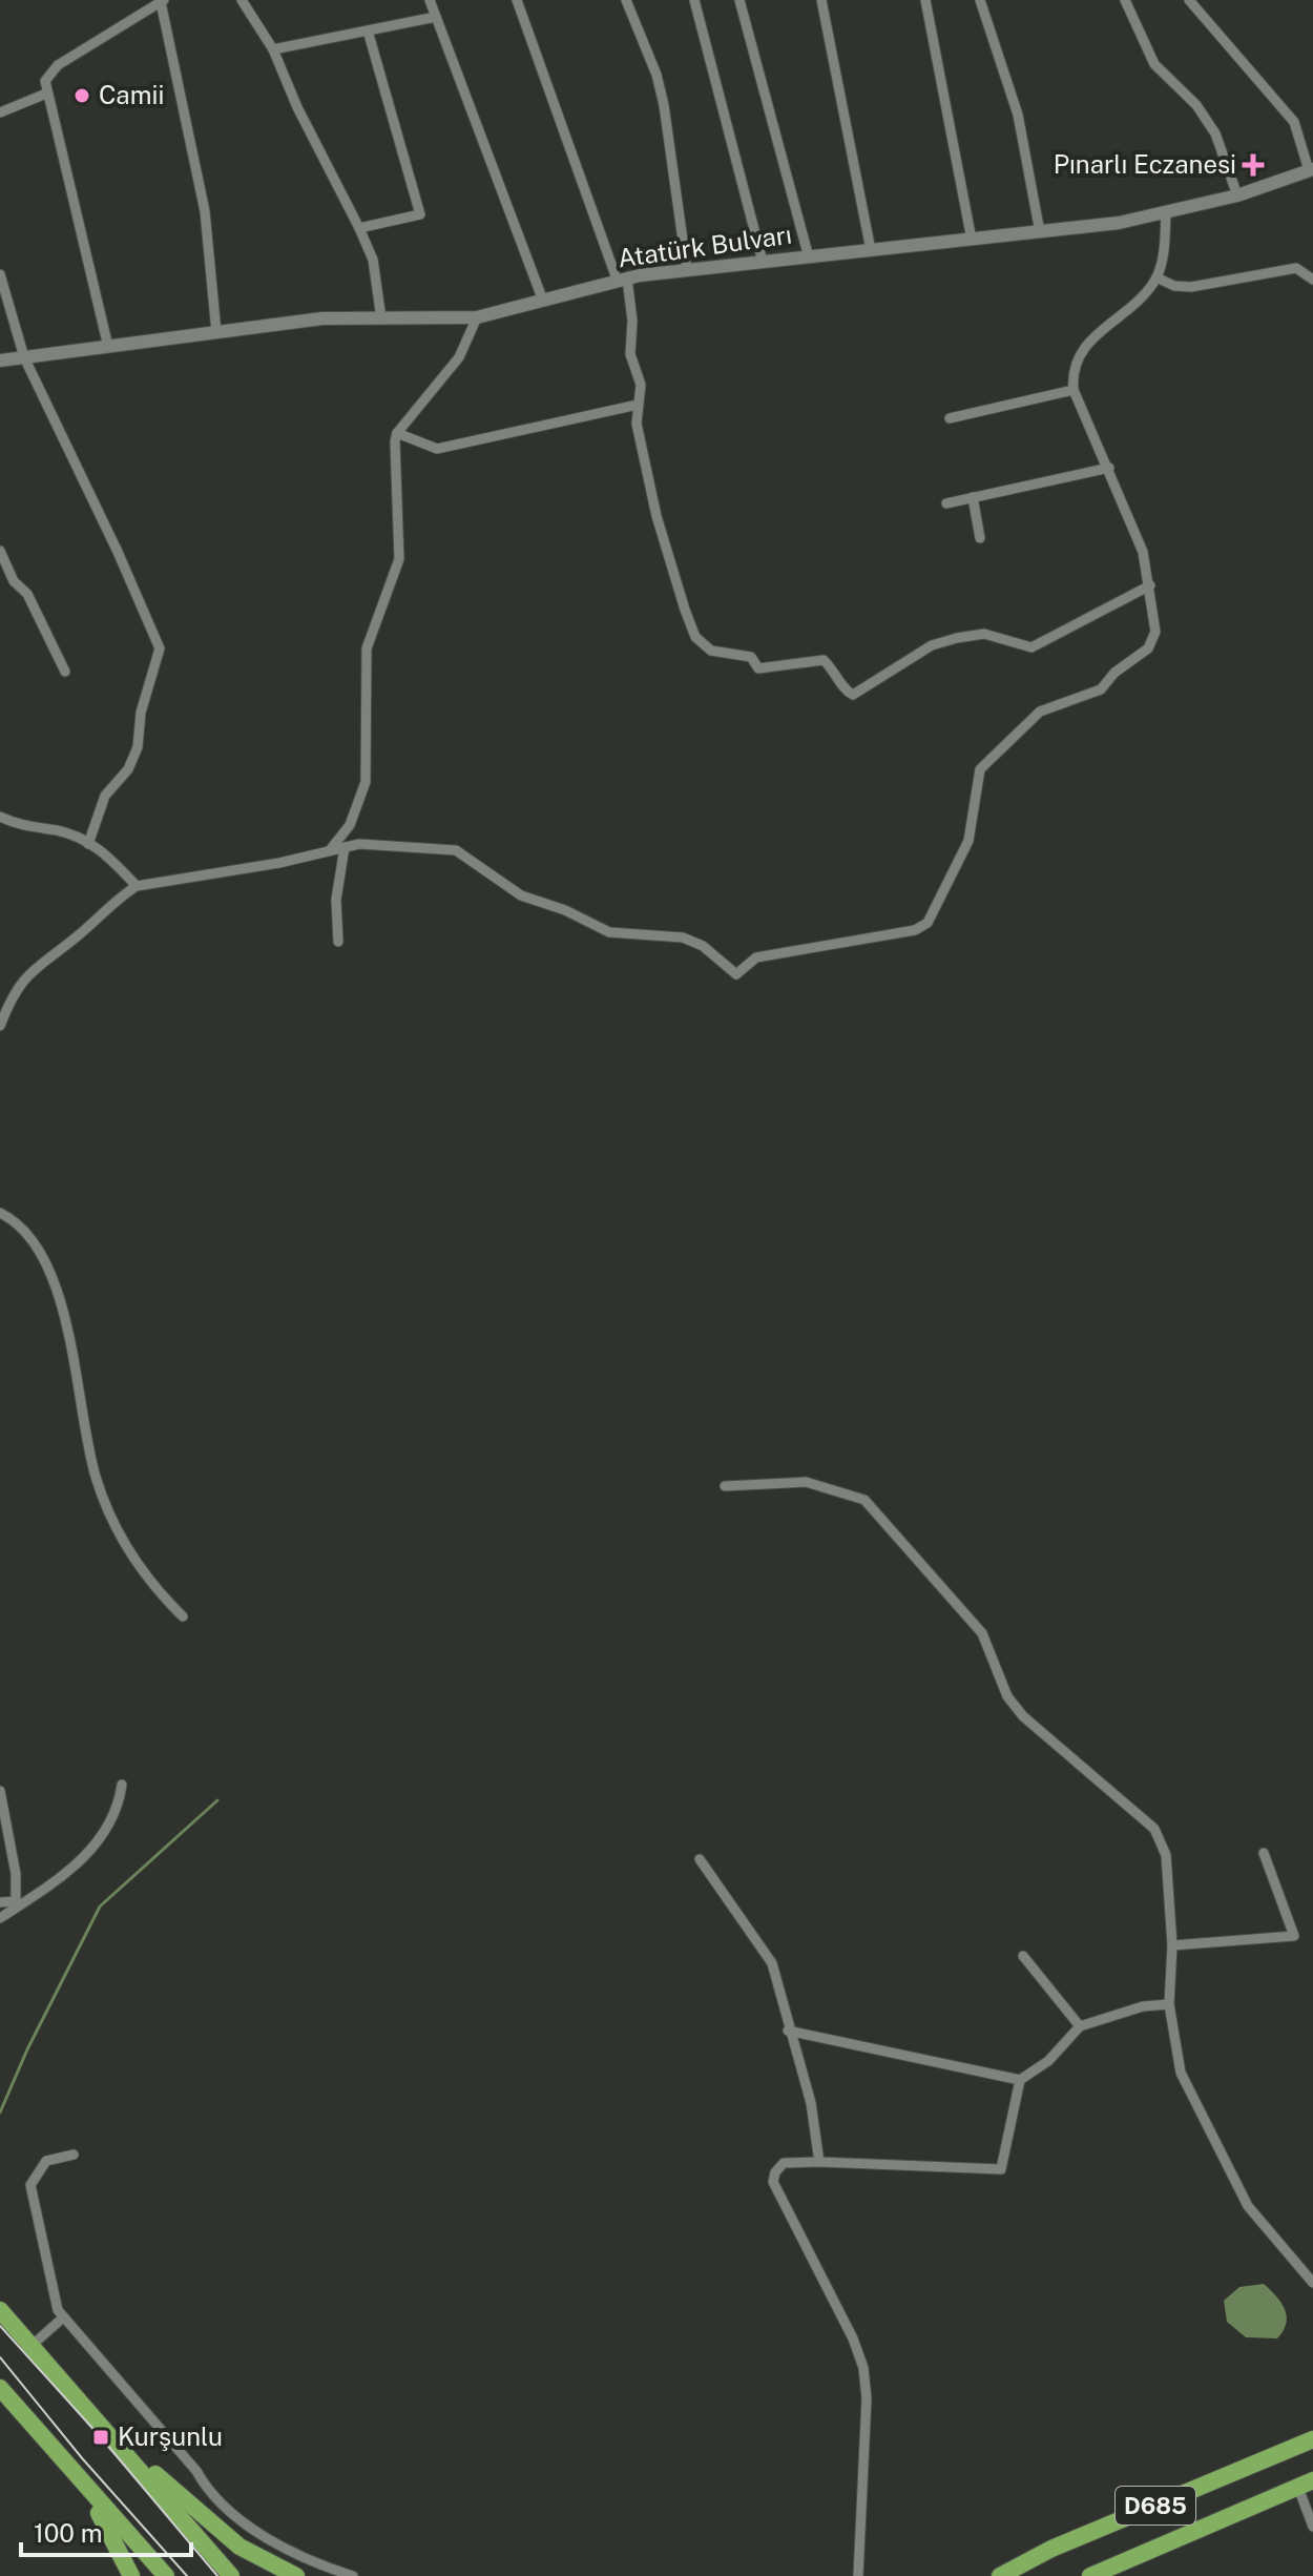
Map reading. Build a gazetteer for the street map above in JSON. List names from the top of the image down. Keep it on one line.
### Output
{"streets":{"highway":["D685"],"street":["Atatürk Bulvarı"]},"places":{"other":["Camii"],"health":["Pınarlı Eczanesi"],"transit":["Kurşunlu"]},"scale_bar":"100 m"}
